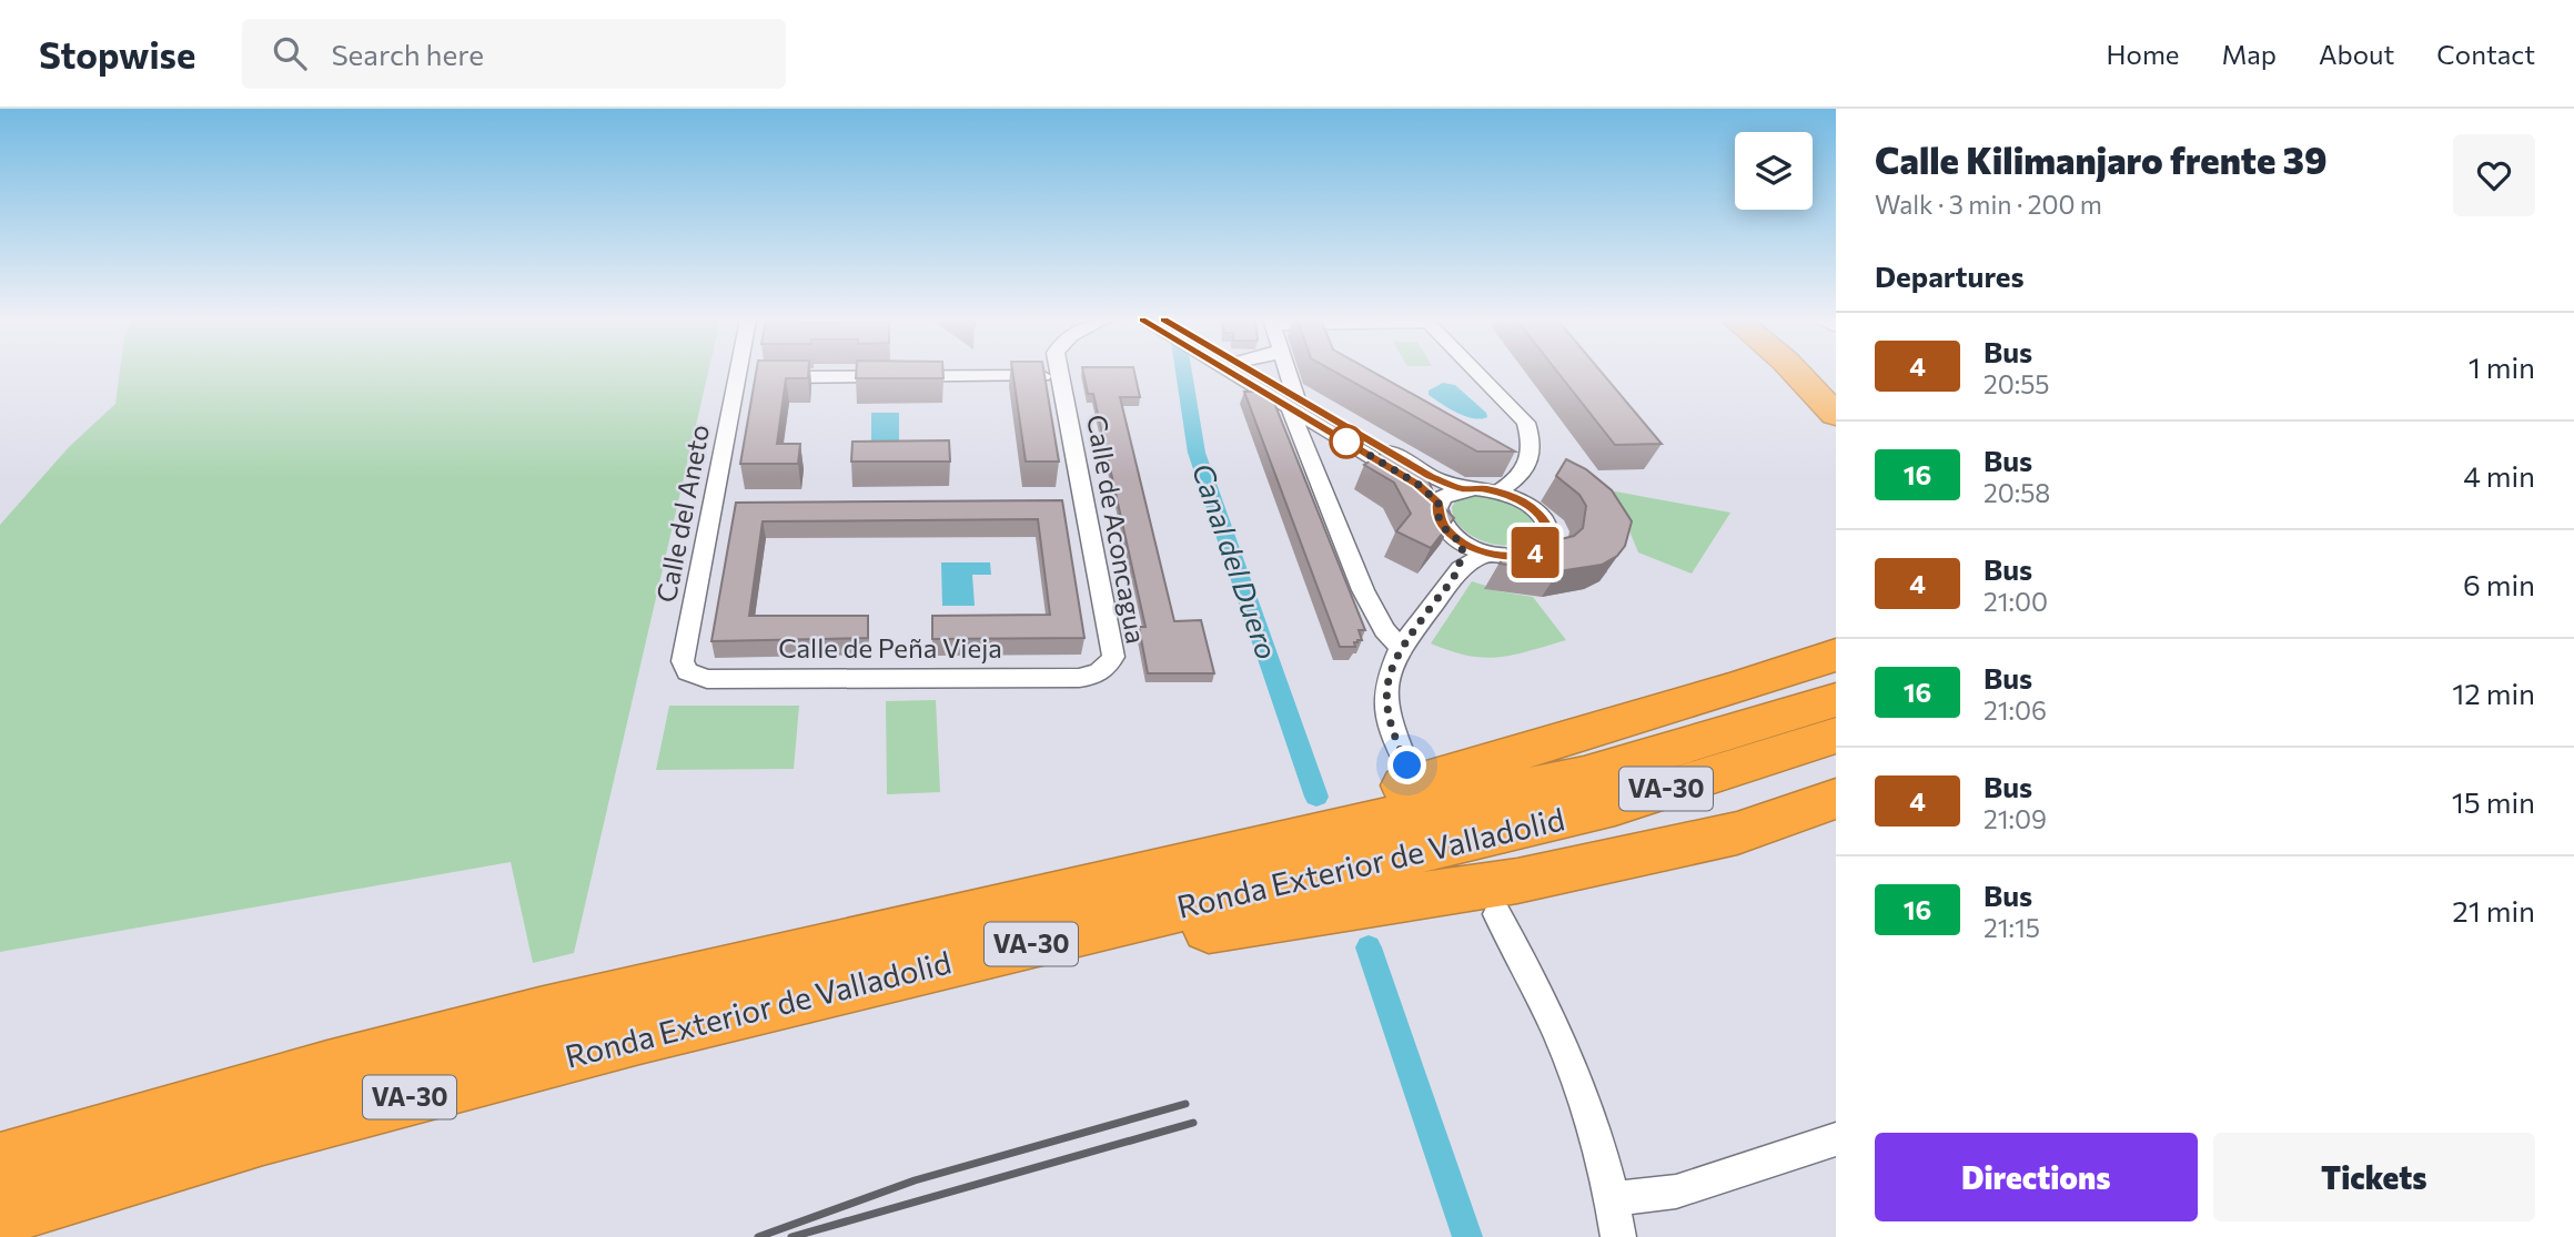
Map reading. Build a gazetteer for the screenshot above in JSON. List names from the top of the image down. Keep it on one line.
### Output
{"streets":{"highway":["VA-30","Ronda Exterior de Valladolid"],"street":["Calle del Aneto","Calle de Aconcagua","Calle de Peña Vieja"]},"crossings":[["Calle del Aneto","Calle de Peña Vieja"],["Calle de Aconcagua","Calle de Peña Vieja"]],"water":["Canal del Duero"],"lines":["bus line 4"],"page":{"header":"Stopwise","search":"Search here","nav":["Home","Map","About","Contact"],"on_map":"4","heading":[["Calle Kilimanjaro frente 39","Walk · 3 min · 200 m"],"Departures"],"list":[{"mark":"4","name":"Bus","note":"20:55","value":"1 min"},{"mark":"16","name":"Bus","note":"20:58","value":"4 min"},{"mark":"4","name":"Bus","note":"21:00","value":"6 min"},{"mark":"16","name":"Bus","note":"21:06","value":"12 min"},{"mark":"4","name":"Bus","note":"21:09","value":"15 min"},{"mark":"16","name":"Bus","note":"21:15","value":"21 min"}],"buttons":["Directions","Tickets"]}}
